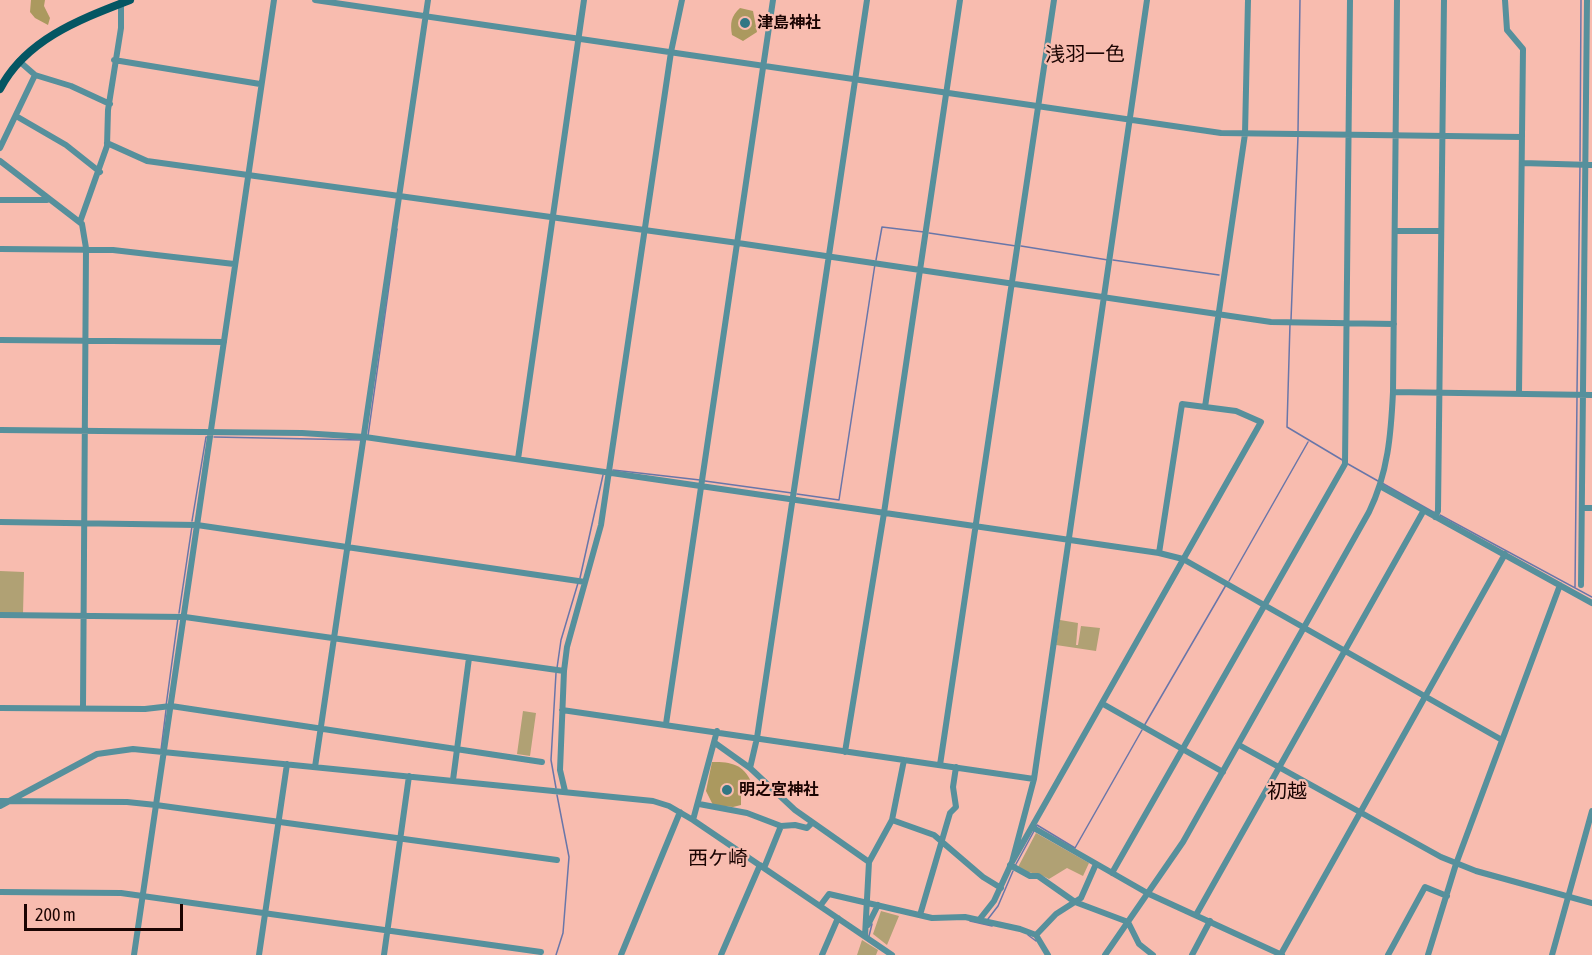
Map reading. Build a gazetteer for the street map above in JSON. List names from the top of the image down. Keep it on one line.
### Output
{"districts":["浅羽一色","初越","西ケ崎"],"places":["津島神社","明之宮神社"],"scale_bar":"200 m"}
